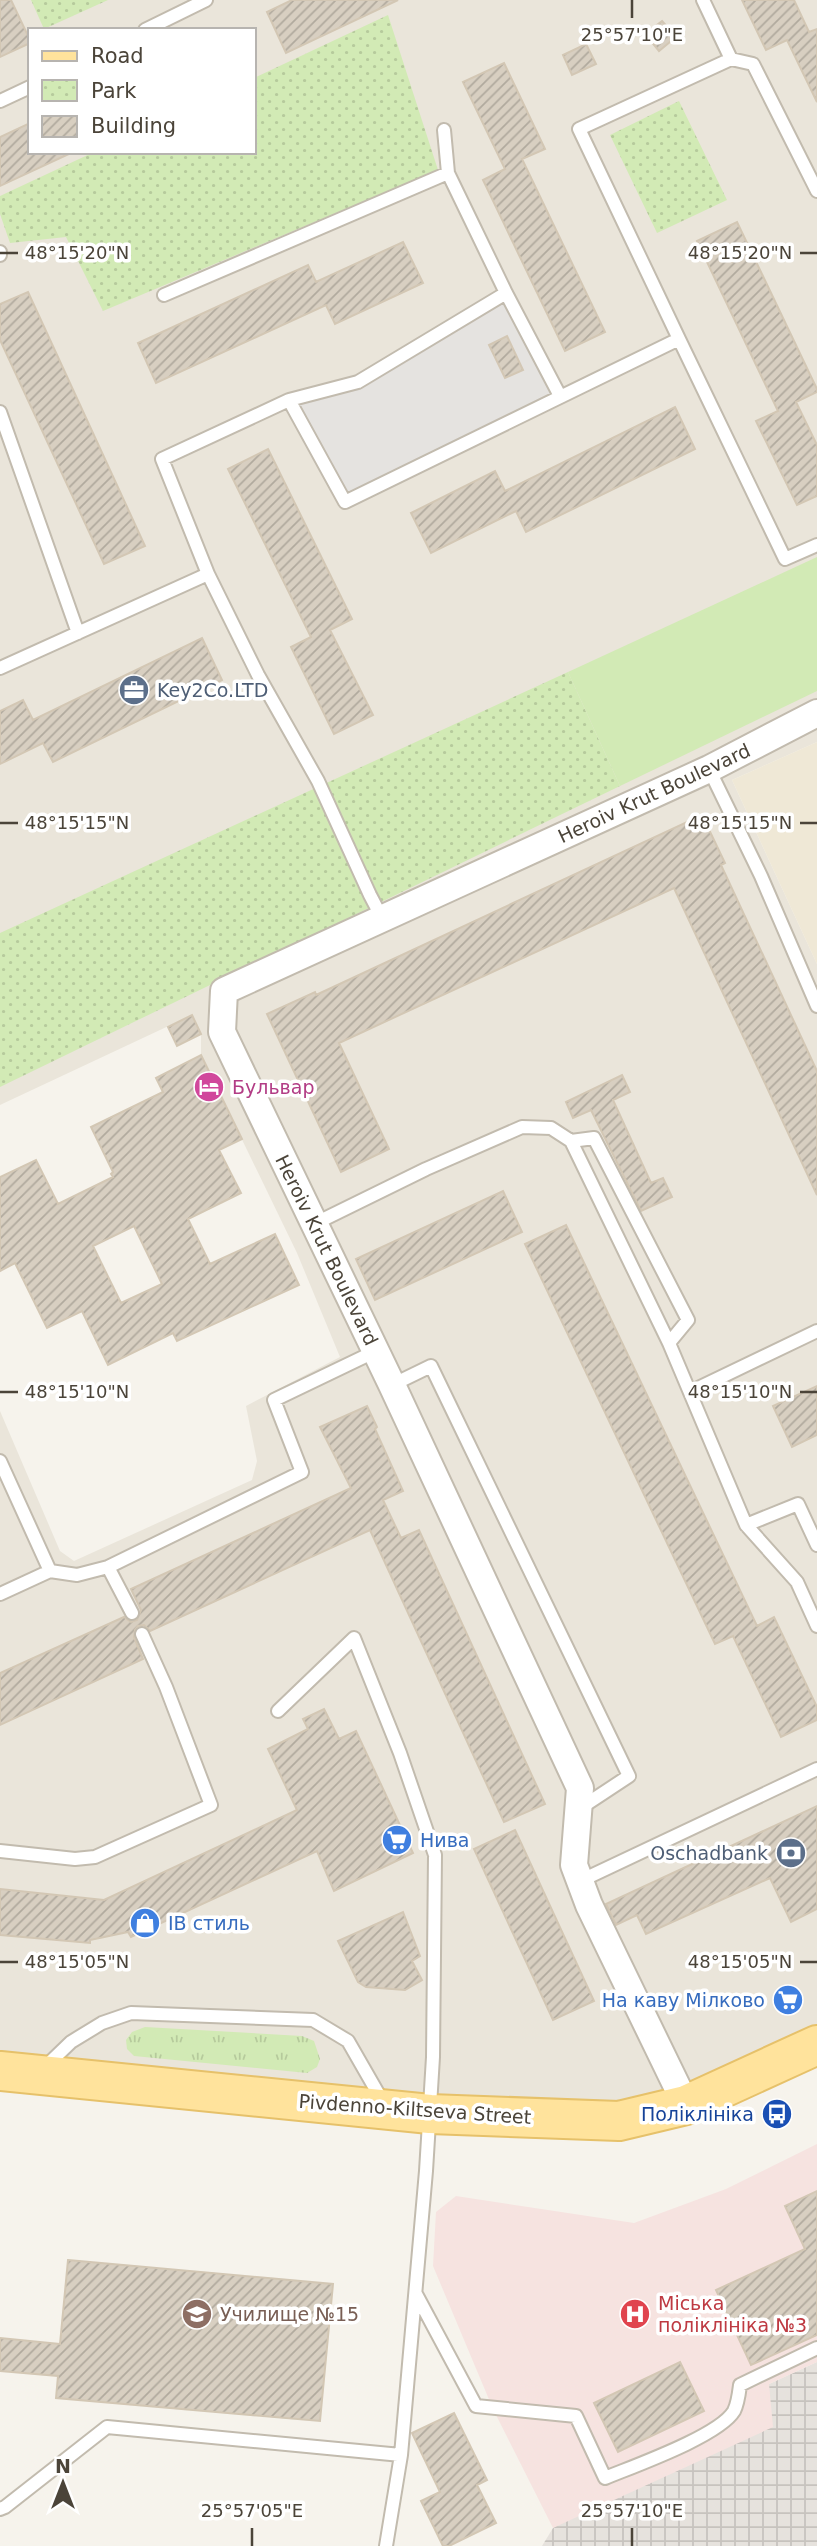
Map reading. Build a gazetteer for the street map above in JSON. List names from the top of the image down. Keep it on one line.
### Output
{"streets":{"main road":["Pivdenno-Kiltseva Street"],"street":["Heroiv Krut Boulevard"]},"crossings":[["Heroiv Krut Boulevard","Pivdenno-Kiltseva Street"]],"places":{"office":["Key2Co.LTD"],"hotel":["Бульвар"],"supermarket":["Нива","На каву Мілково"],"bank":["Oschadbank"],"shop":["ІВ стиль"],"bus stop":["Поліклініка"],"school or university":["Училище №15"],"hospital":["Міська поліклініка №3"]},"legend":["Road","Park","Building"],"north":"top","coordinates":["25°57'10\"E","48°15'20\"N","48°15'15\"N","48°15'10\"N","48°15'05\"N","25°57'05\"E"]}
